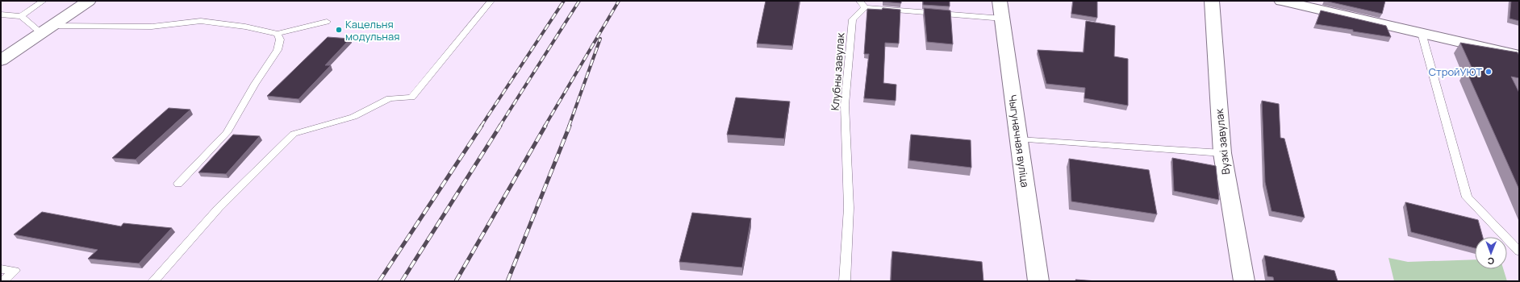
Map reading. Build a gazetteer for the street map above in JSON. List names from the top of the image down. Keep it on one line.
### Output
{"streets":{"street":["Чыгуначная вуліца","Вузкі завулак"],"lane":["Клубны завулак"]},"places":["Кацельня модульная","СтройУЮТ"],"north":"bottom"}
